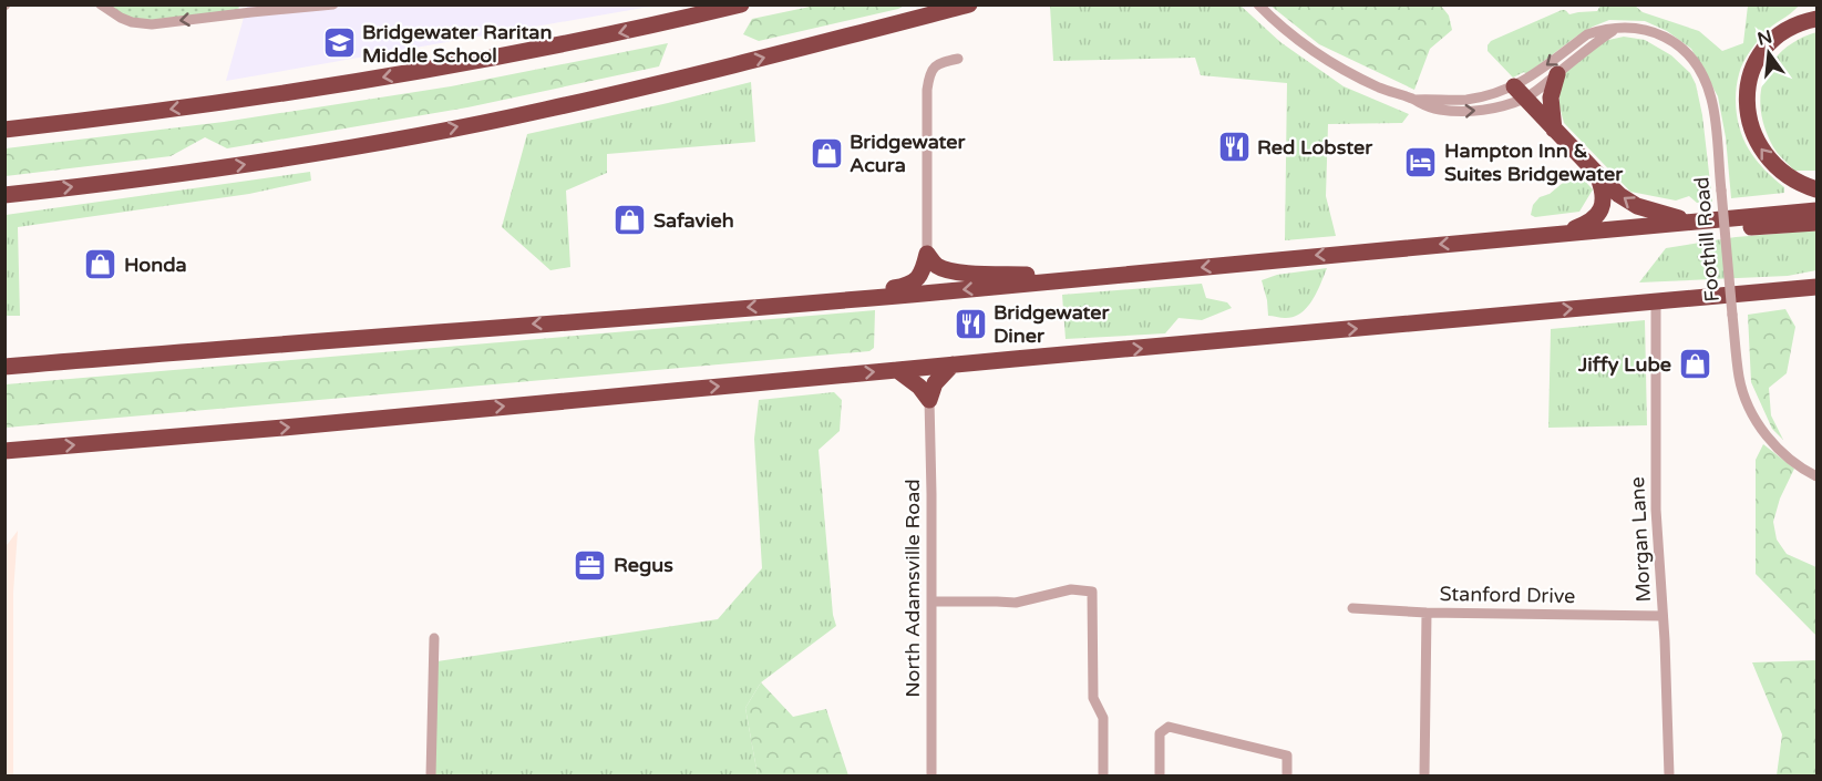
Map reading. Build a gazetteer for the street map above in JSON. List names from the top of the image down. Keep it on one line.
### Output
{"streets":{"street":["Foothill Road","Morgan Lane","North Adamsville Road","Stanford Drive"]},"crossings":[["Morgan Lane","Stanford Drive"]],"places":{"school or university":["Bridgewater Raritan Middle School"],"restaurant":["Red Lobster","Bridgewater Diner"],"shop":["Bridgewater Acura","Safavieh","Honda","Jiffy Lube"],"hotel":["Hampton Inn & Suites Bridgewater"],"office":["Regus"]},"north":"top"}
